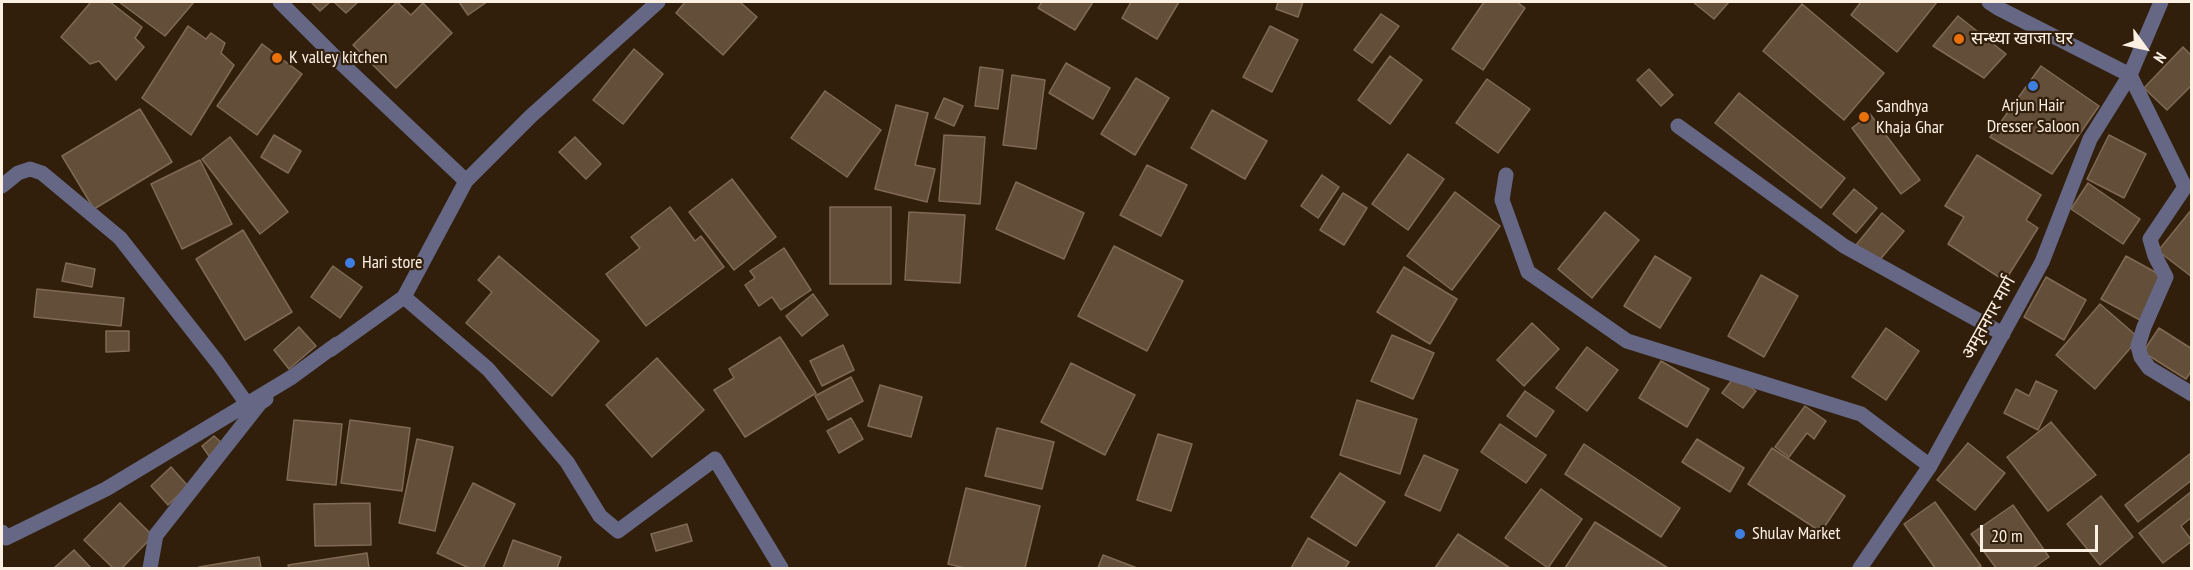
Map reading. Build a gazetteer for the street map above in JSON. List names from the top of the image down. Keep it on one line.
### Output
{"streets":{"street":["अमृतनगर मार्ग"]},"places":["सन्ध्या खाजा घर","K valley kitchen","Arjun Hair Dresser Saloon","Sandhya Khaja Ghar","Hari store","Shulav Market"],"scale_bar":"20 m","north":"bottom right"}
